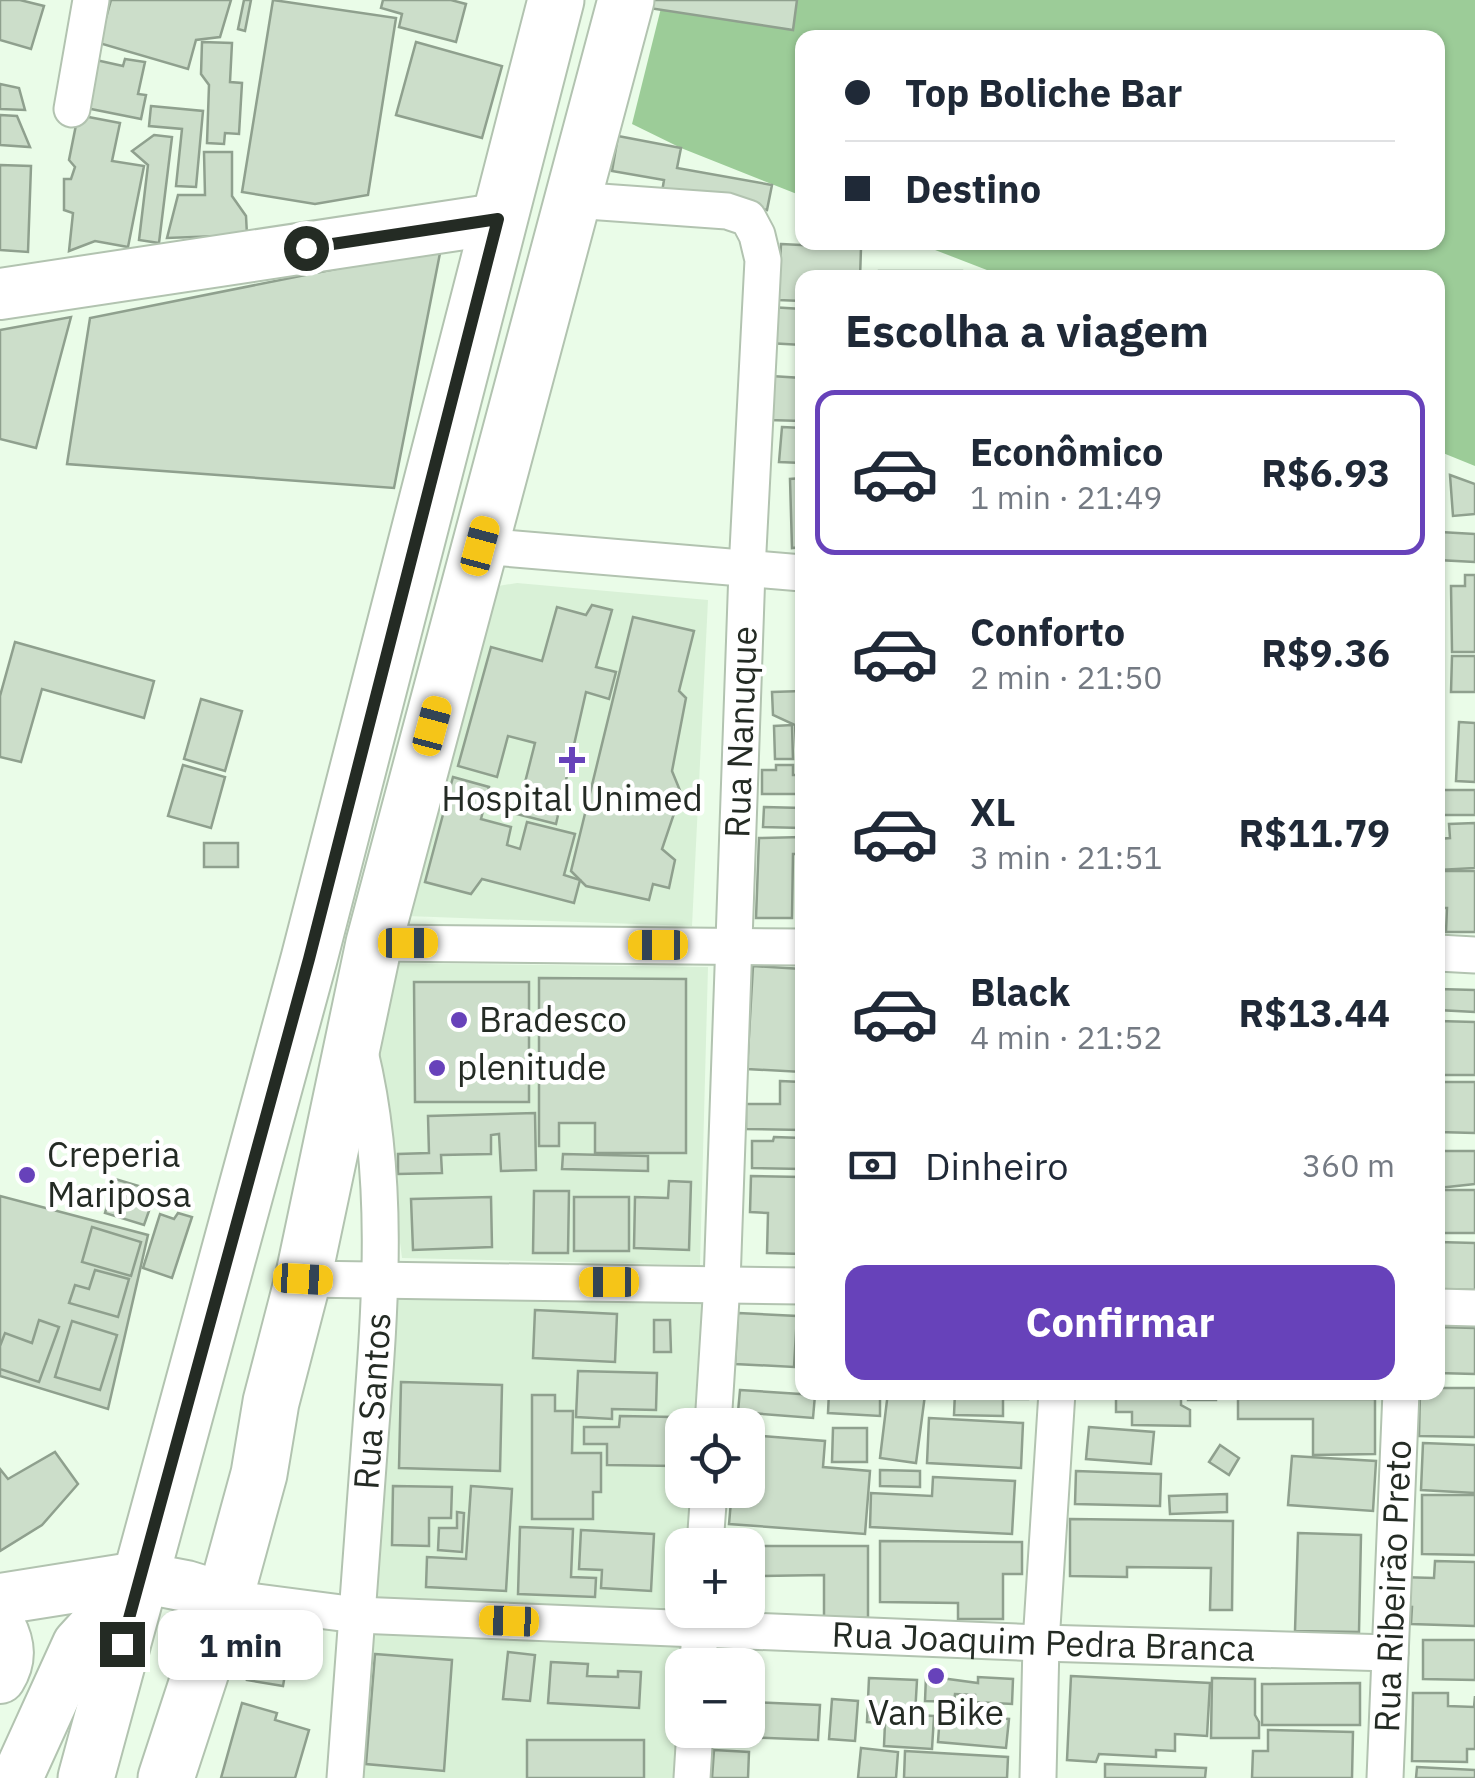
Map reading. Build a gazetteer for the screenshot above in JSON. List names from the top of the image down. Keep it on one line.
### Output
{"streets":{"street":["Rua Nanuque","Rua Santos","Rua Ribeirão Preto","Rua Joaquim Pedra Branca"]},"crossings":[["Rua Santos","Rua Joaquim Pedra Branca"],["Rua Ribeirão Preto","Rua Joaquim Pedra Branca"]],"places":{"health":["Hospital Unimed"],"other":["Bradesco","plenitude","Creperia Mariposa","Van Bike"]},"page":{"banner":["Top Boliche Bar","Destino"],"heading":"Escolha a viagem","list":[{"name":"Econômico","note":"1 min · 21:49","value":"R$6.93"},{"name":"Conforto","note":"2 min · 21:50","value":"R$9.36"},{"name":"XL","note":"3 min · 21:51","value":"R$11.79"},{"name":"Black","note":"4 min · 21:52","value":"R$13.44"}],"pay":["Dinheiro","360 m"],"buttons":"Confirmar","map_buttons":["+","−"],"bubble":"1 min"}}
